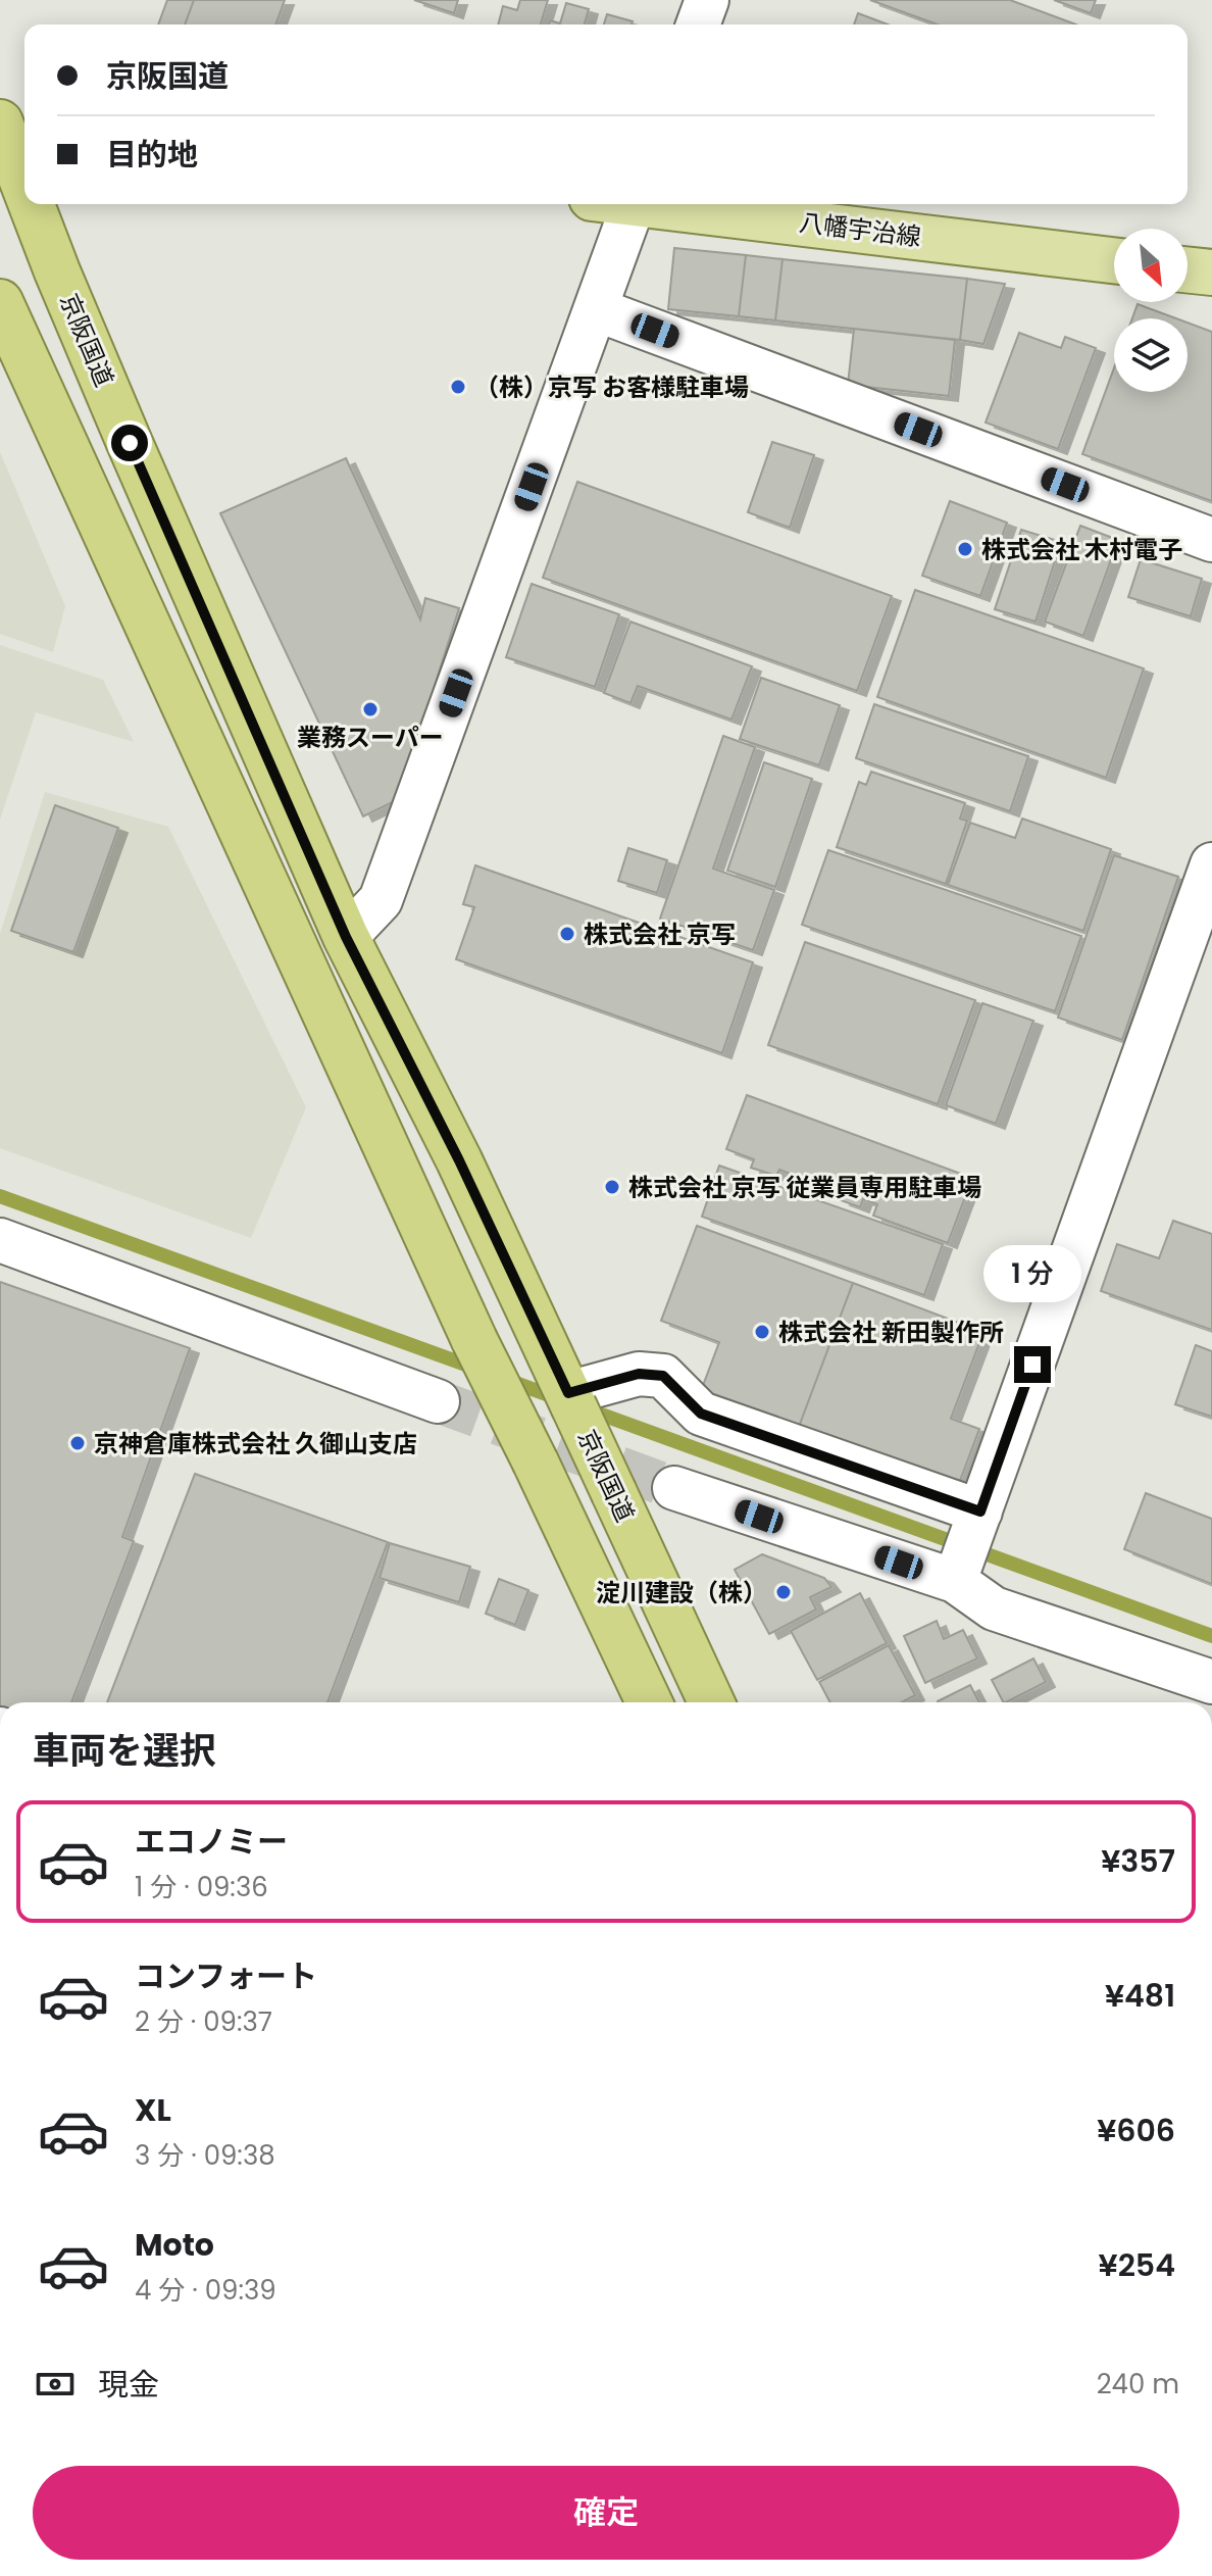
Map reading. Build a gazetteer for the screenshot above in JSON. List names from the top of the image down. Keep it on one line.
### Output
{"streets":{"highway":["京阪国道"],"main road":["八幡宇治線"]},"places":["（株）京写 お客様駐車場","株式会社 木村電子","業務スーパー","株式会社 京写","株式会社 京写 従業員専用駐車場","株式会社 新田製作所","京神倉庫株式会社 久御山支店","淀川建設（株）"],"north":"bottom right","page":{"banner":["京阪国道","目的地"],"bubble":"1 分","heading":"車両を選択","list":[{"name":"エコノミー","note":"1 分 · 09:36","value":"¥357"},{"name":"コンフォート","note":"2 分 · 09:37","value":"¥481"},{"name":"XL","note":"3 分 · 09:38","value":"¥606"},{"name":"Moto","note":"4 分 · 09:39","value":"¥254"}],"pay":["現金","240 m"],"buttons":"確定"}}
